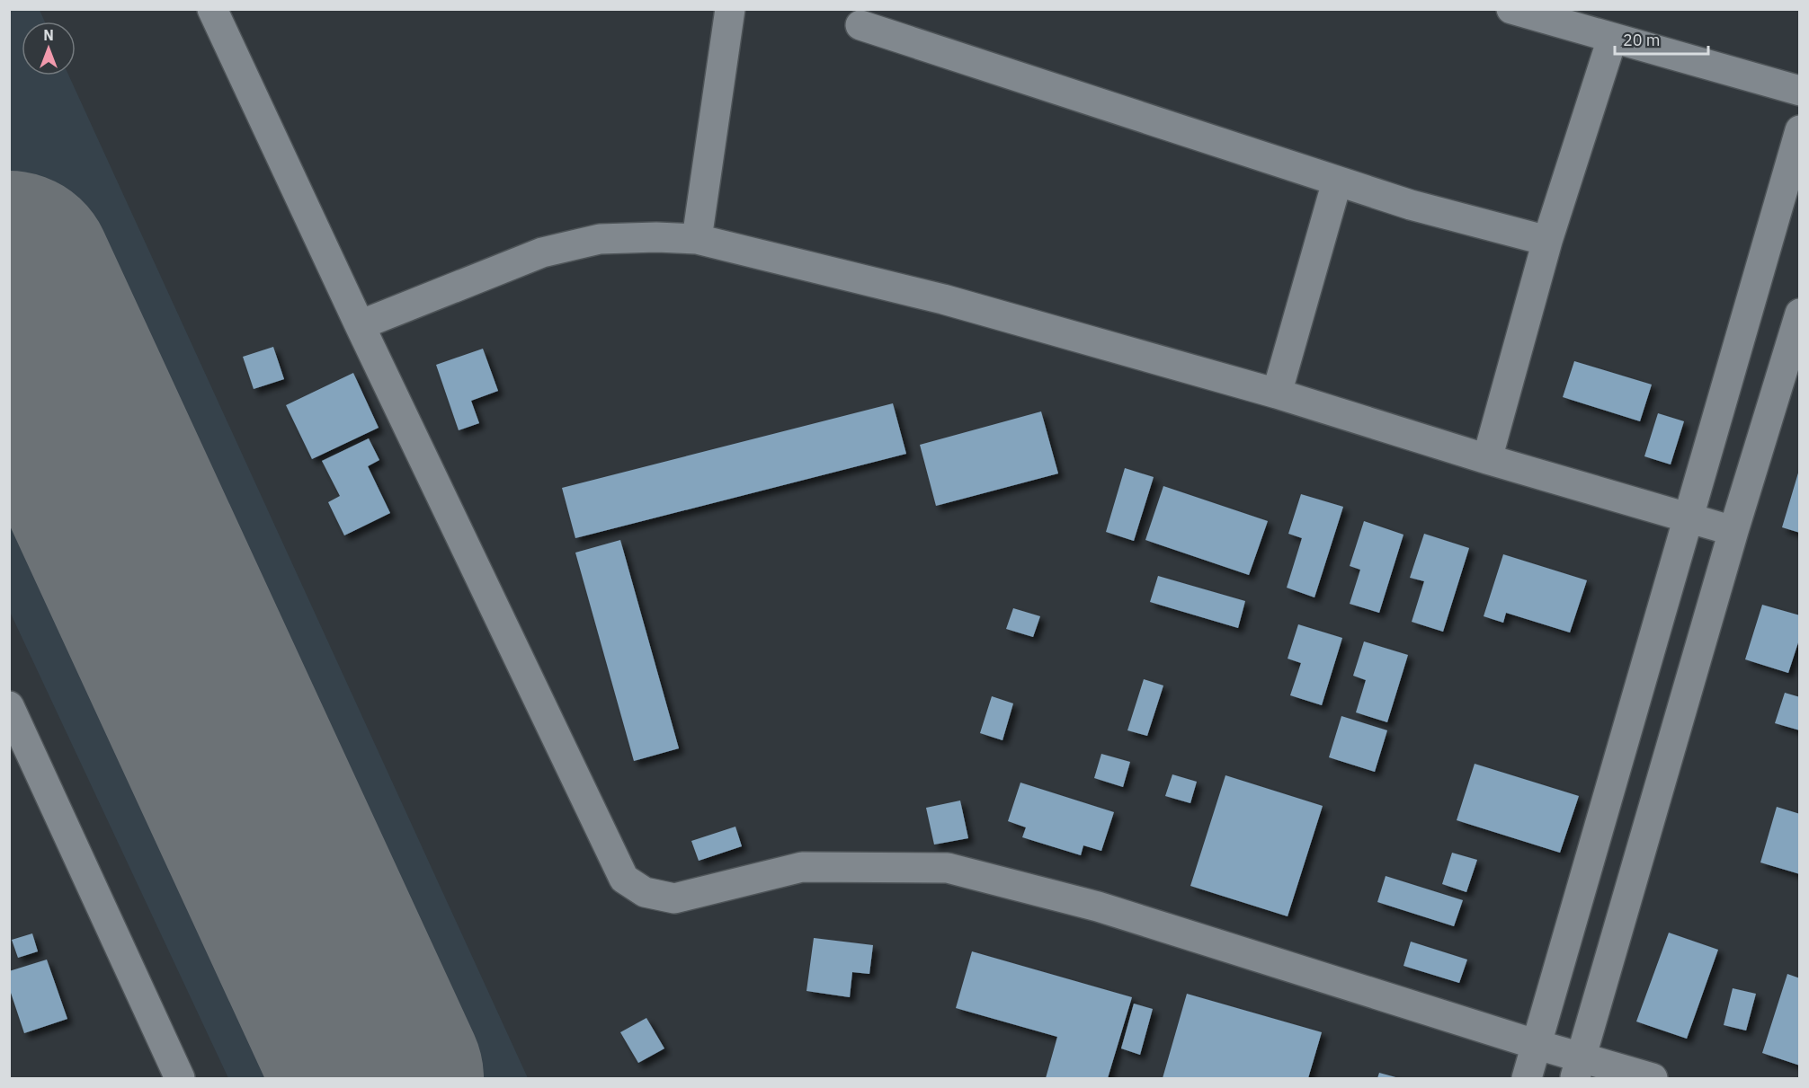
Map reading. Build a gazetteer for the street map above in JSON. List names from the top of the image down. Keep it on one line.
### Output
{"scale_bar":"20 m","north":"top"}
